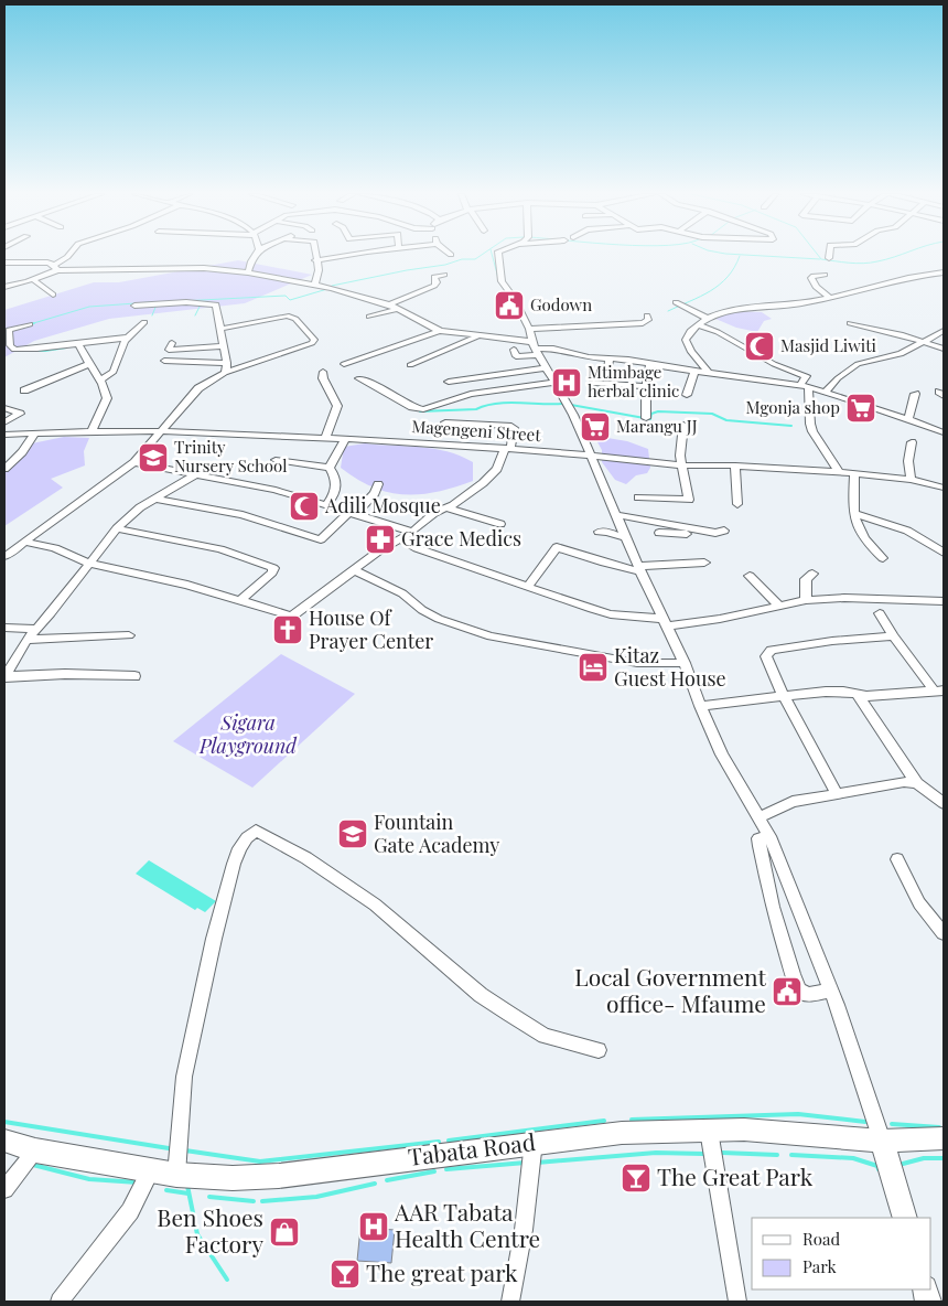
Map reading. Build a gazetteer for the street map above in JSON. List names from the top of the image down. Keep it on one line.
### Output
{"streets":{"main road":["Tabata Road"],"street":["Magengeni Street"]},"parks":["Sigara Playground"],"places":{"public building":["Godown","Local Government office- Mfaume"],"mosque":["Masjid Liwiti","Adili Mosque"],"hospital":["Mtimbage herbal clinic","AAR Tabata Health Centre"],"supermarket":["Mgonja shop","Marangu JJ"],"school or university":["Trinity Nursery School","Fountain Gate Academy"],"pharmacy":["Grace Medics"],"church":["House Of Prayer Center"],"hotel":["Kitaz Guest House"],"bar":["The Great Park","The great park"],"shop":["Ben Shoes Factory"]},"legend":["Road","Park"]}
